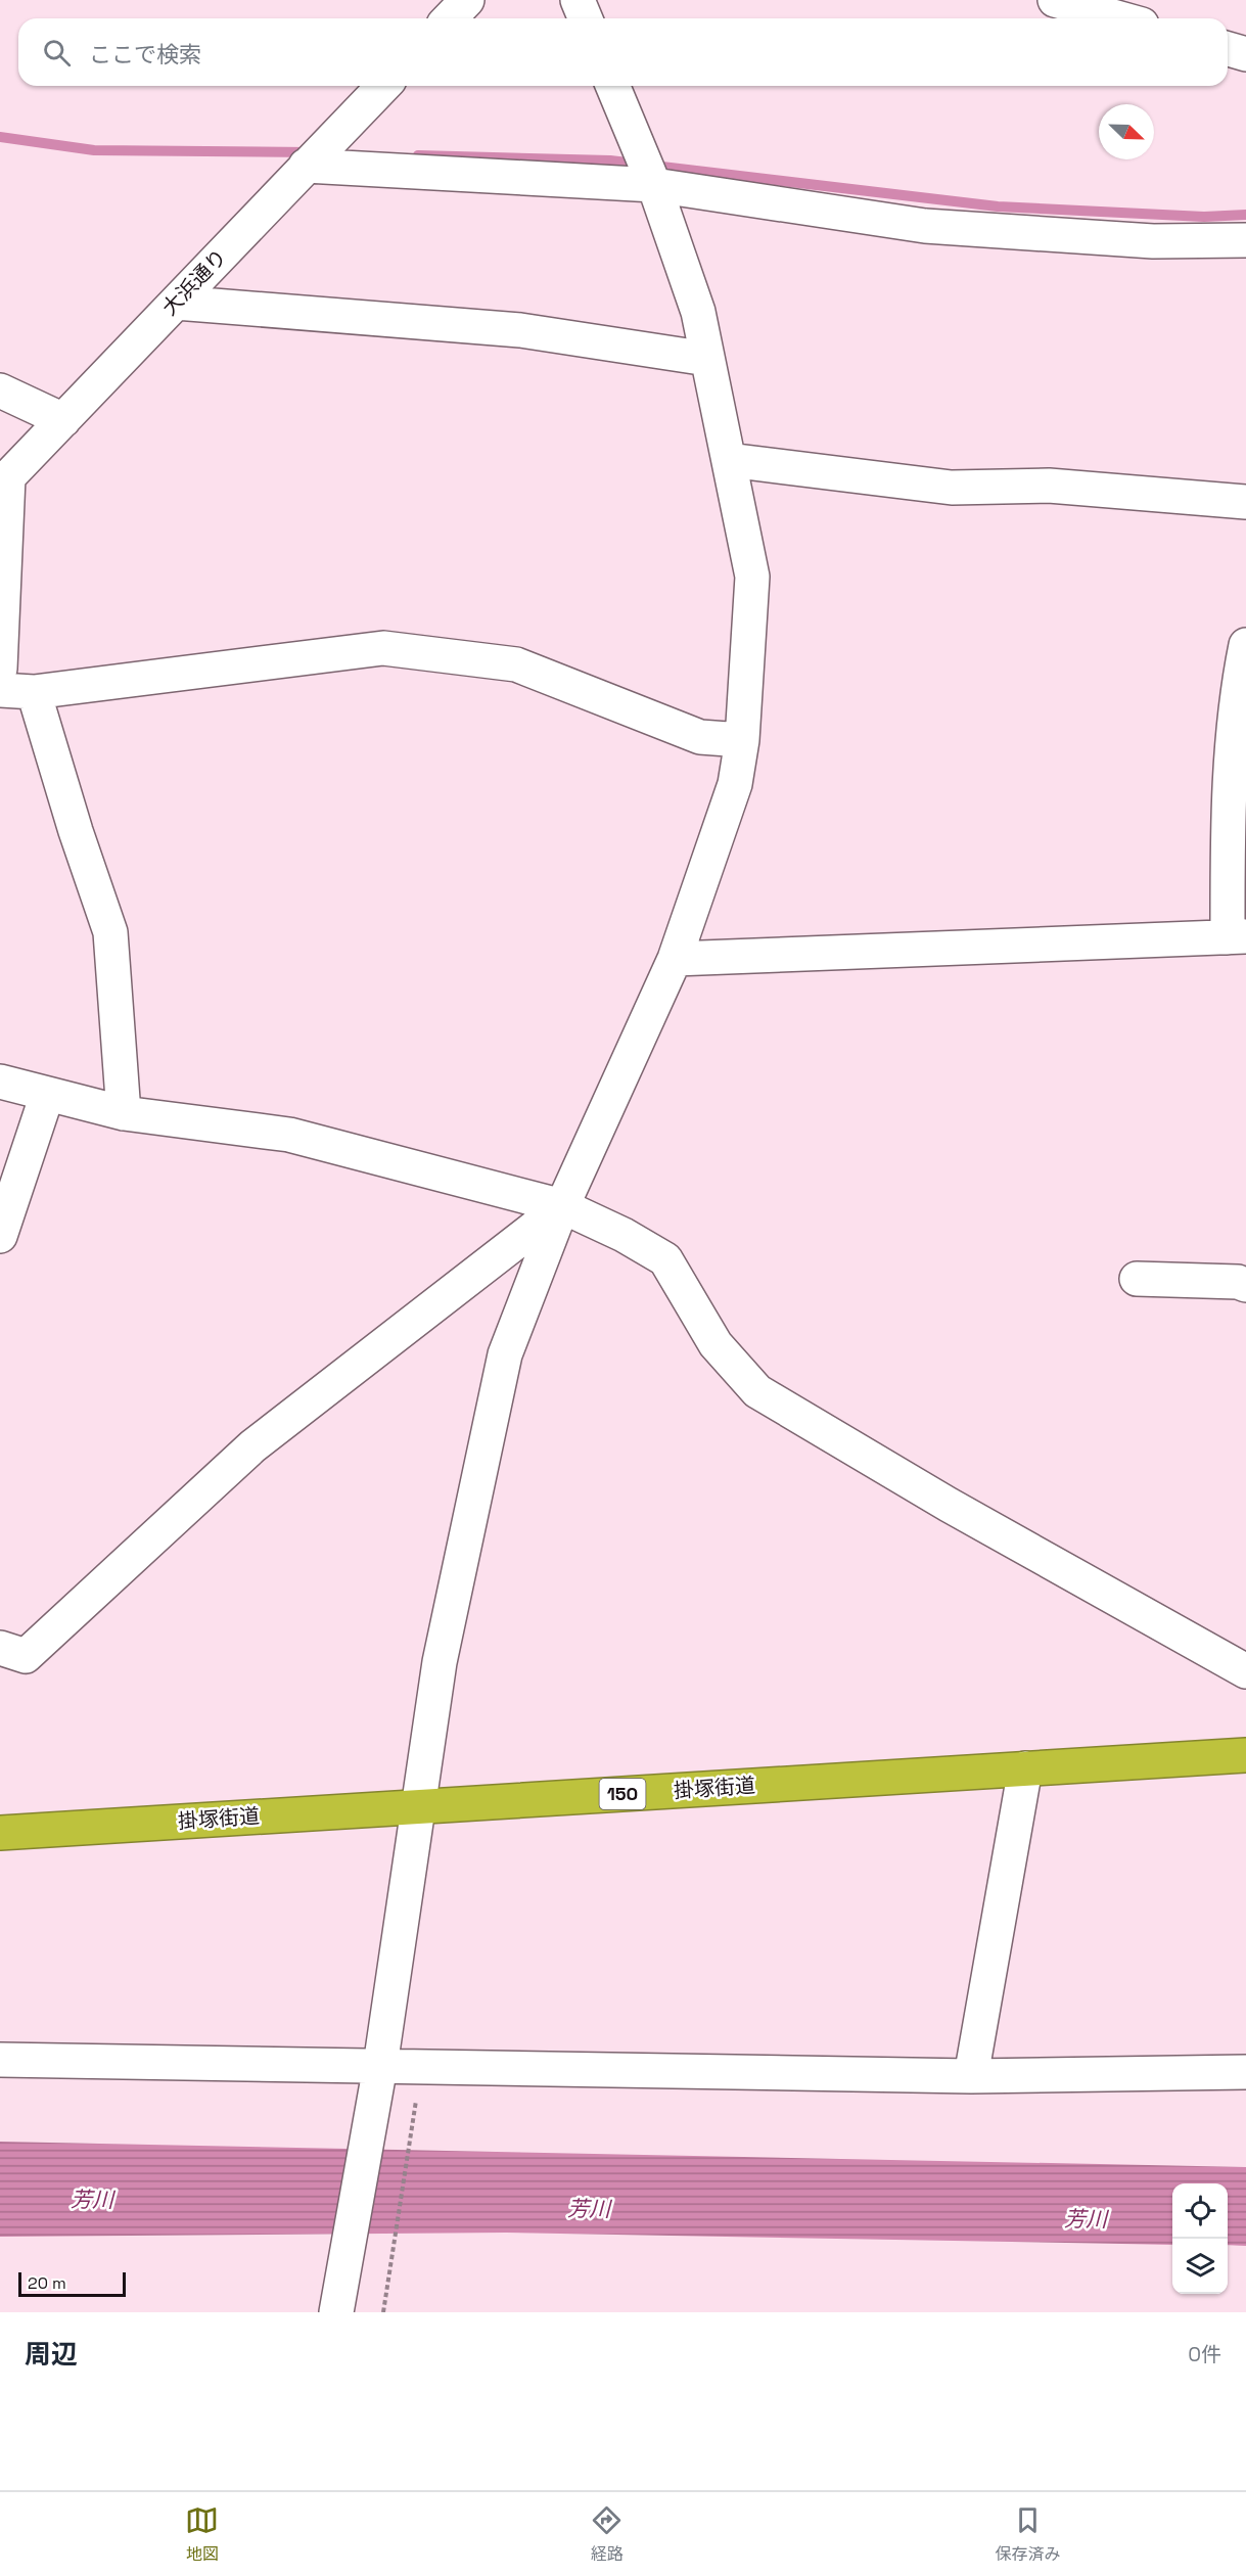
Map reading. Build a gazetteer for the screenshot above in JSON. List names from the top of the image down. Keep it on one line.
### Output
{"streets":{"highway":["掛塚街道","150"],"street":["大浜通り"]},"water":["芳川"],"scale_bar":"20 m","north":"bottom right","page":{"search":"ここで検索","scale":"20 m","heading":["周辺","0件"],"nav":["地図","経路","保存済み"]}}
